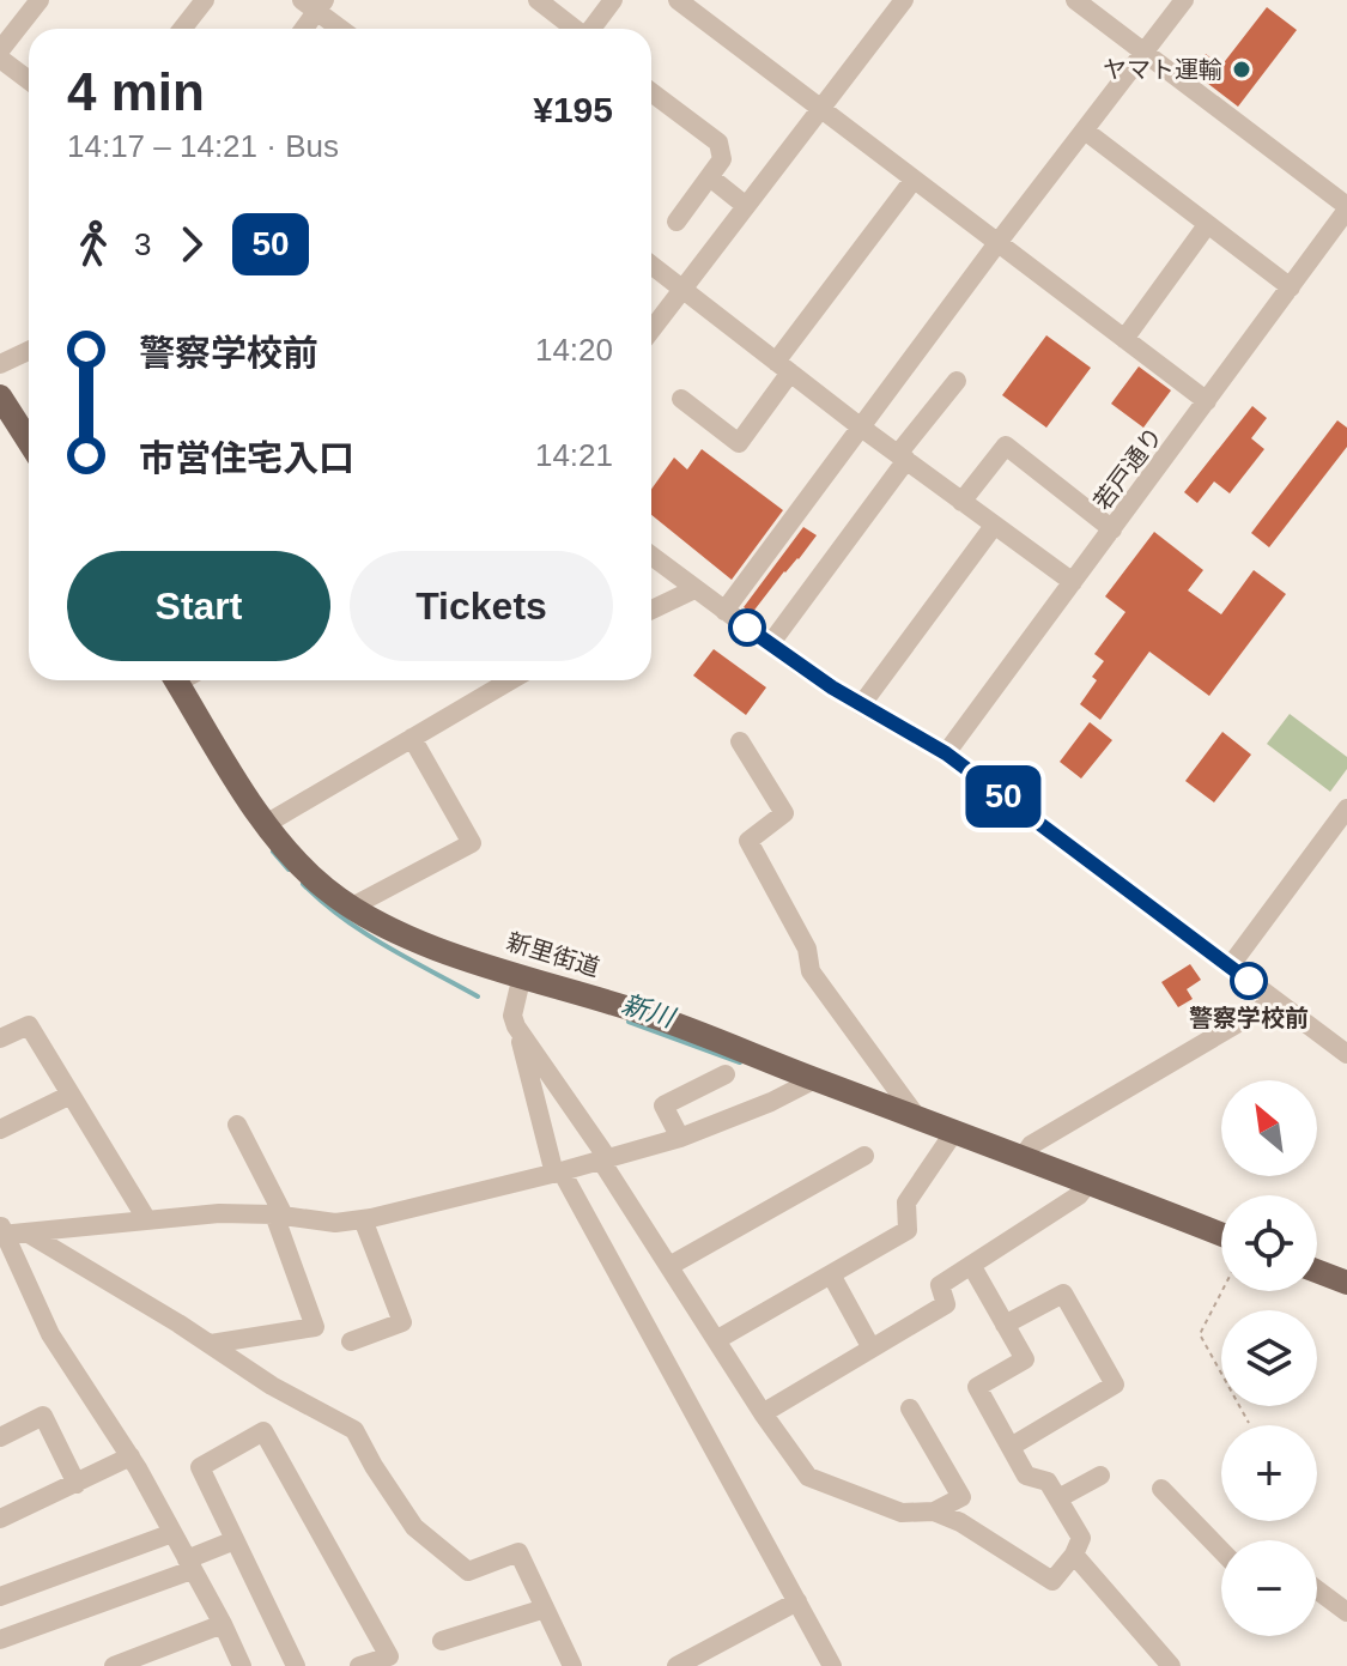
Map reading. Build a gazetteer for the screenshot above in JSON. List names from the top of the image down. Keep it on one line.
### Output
{"streets":{"main road":["新里街道"],"street":["若戸通り"]},"water":["新川"],"places":["ヤマト運輸","警察学校前"],"lines":["bus line 50"],"north":"top left","page":{"on_map":"50","heading":["4 min","14:17 – 14:21 · Bus","¥195"],"legs":["3","50"],"list":[{"name":"警察学校前","value":"14:20"},{"name":"市営住宅入口","value":"14:21"}],"buttons":["Start","Tickets"],"map_buttons":["+","−"]}}
